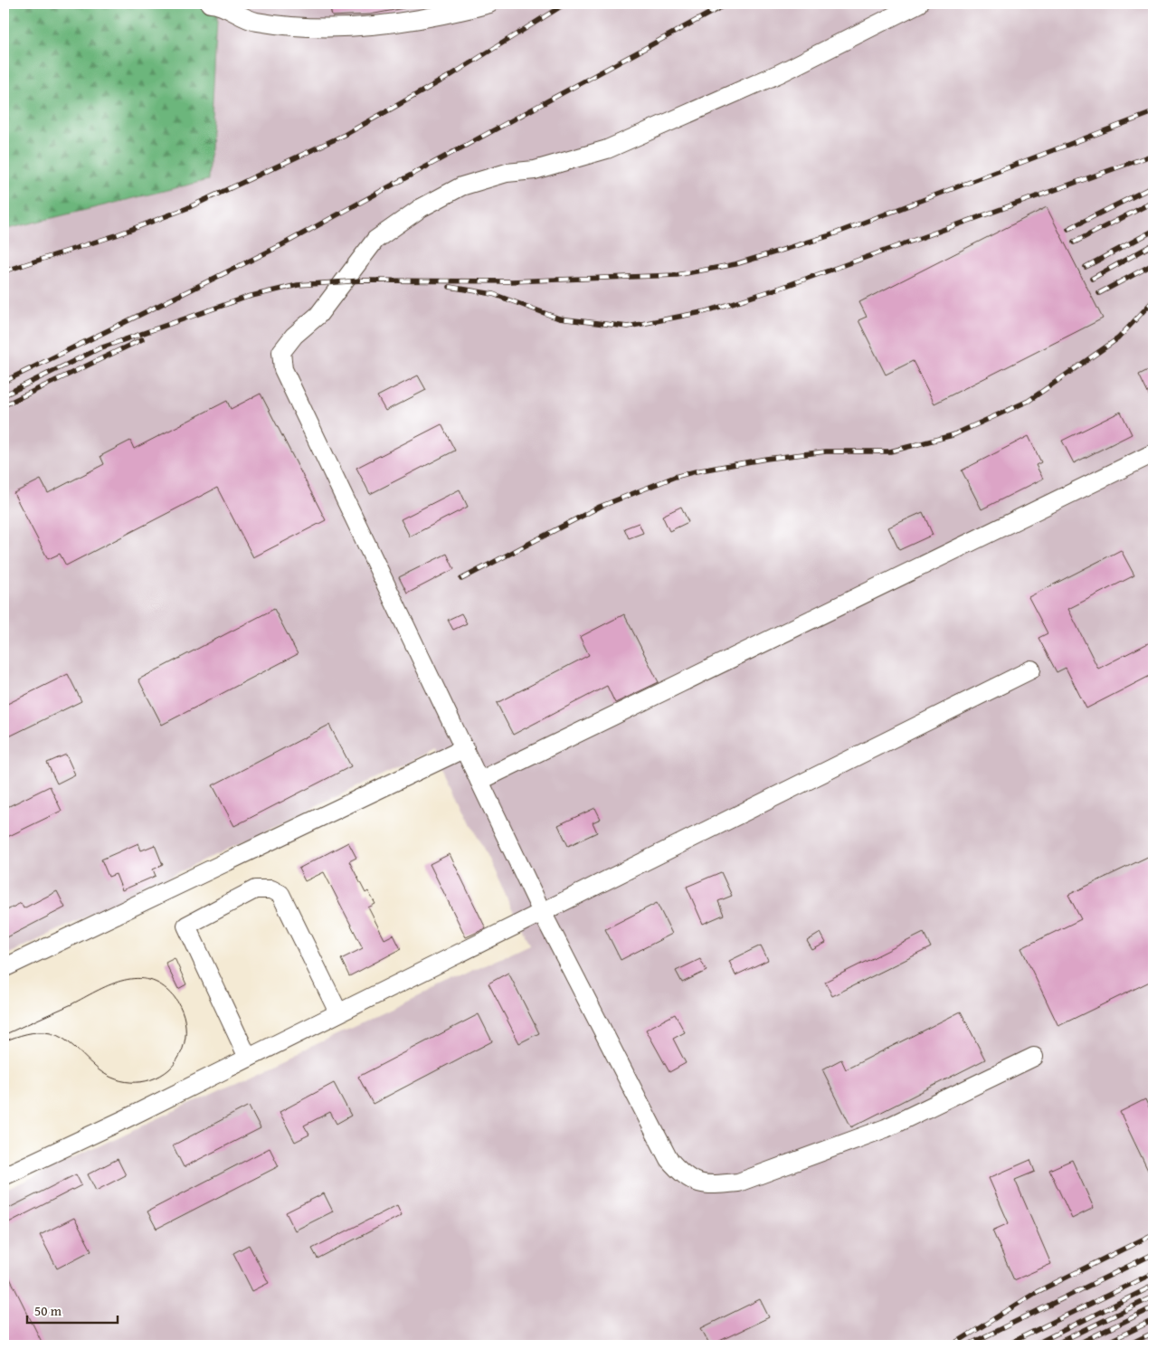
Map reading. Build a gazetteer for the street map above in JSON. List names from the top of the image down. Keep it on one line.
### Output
{"scale_bar":"50 m"}
